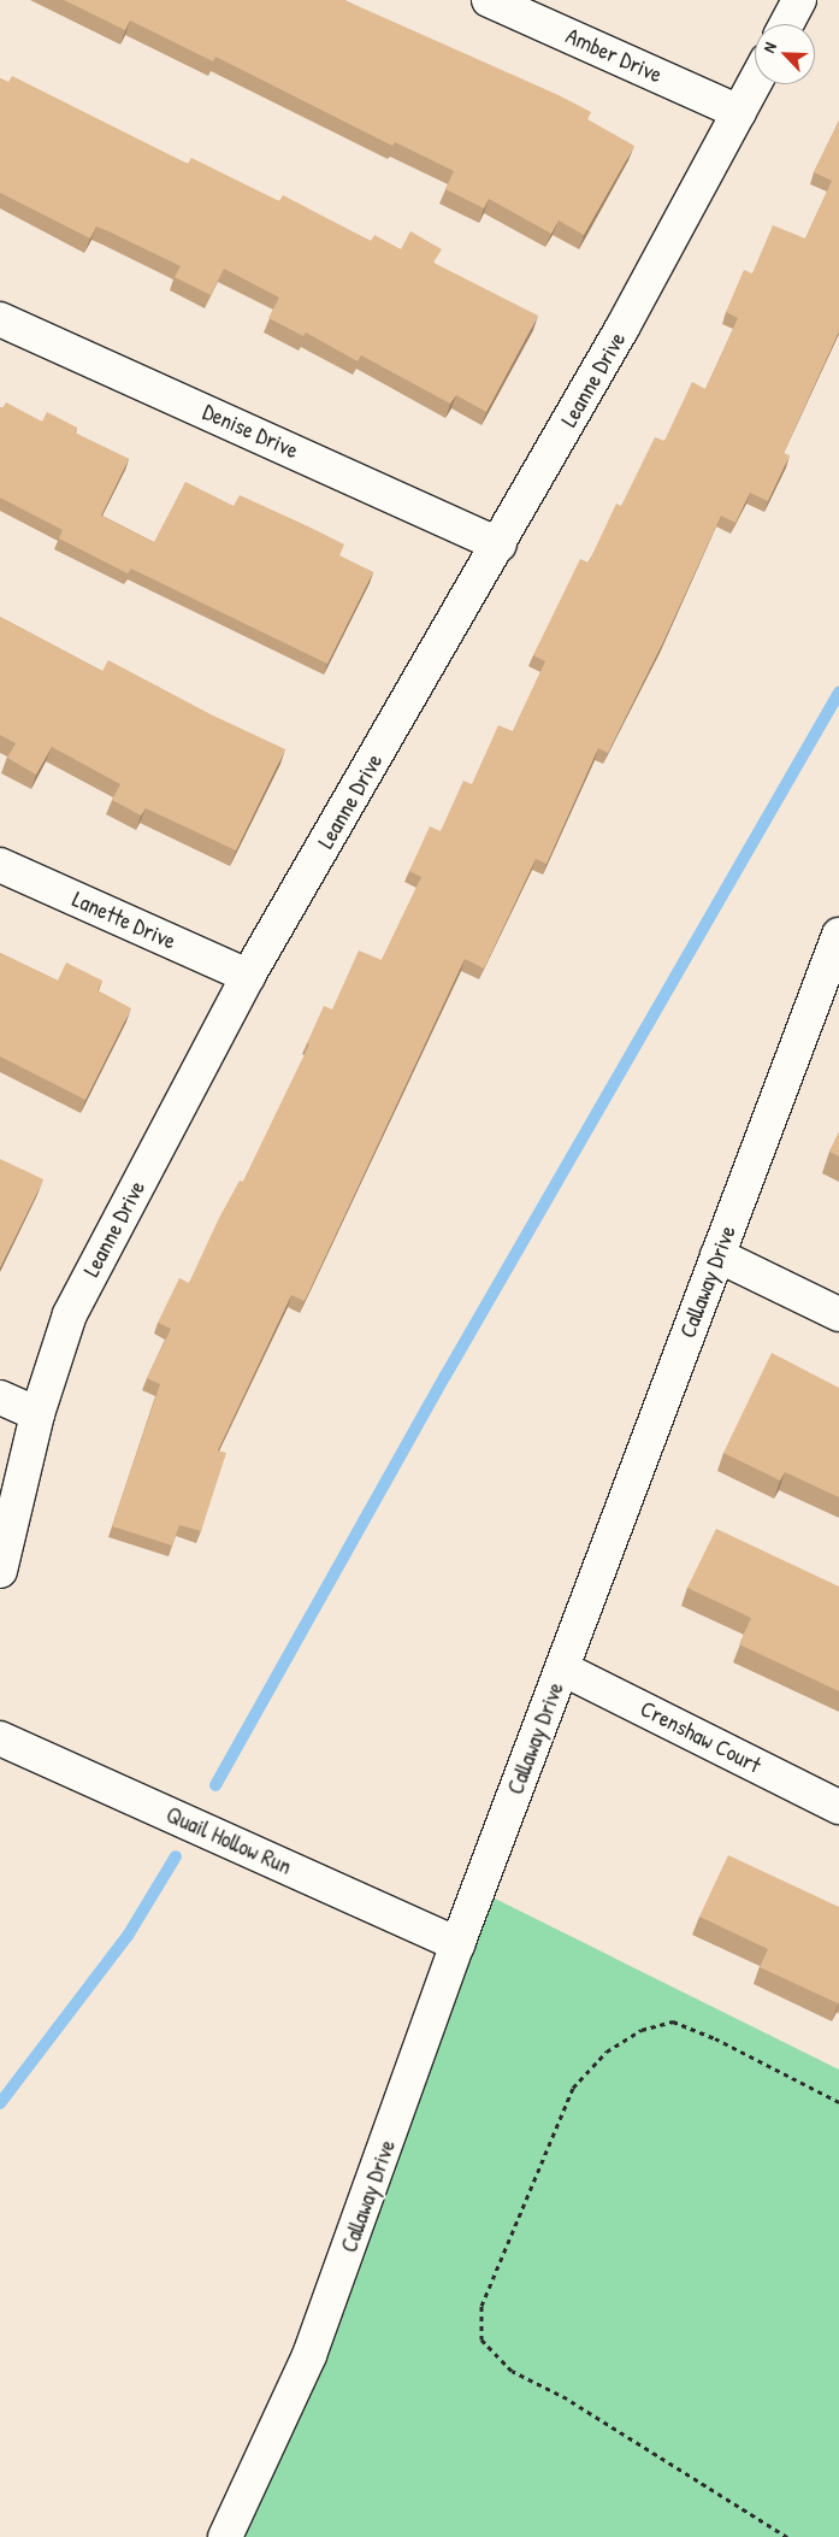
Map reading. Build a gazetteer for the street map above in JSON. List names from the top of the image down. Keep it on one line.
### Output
{"streets":{"street":["Amber Drive","Leanne Drive","Denise Drive","Lanette Drive","Callaway Drive","Crenshaw Court","Quail Hollow Run"]},"crossings":[["Amber Drive","Leanne Drive"],["Leanne Drive","Denise Drive"],["Leanne Drive","Lanette Drive"],["Callaway Drive","Crenshaw Court"],["Callaway Drive","Quail Hollow Run"]],"north":"top left"}
